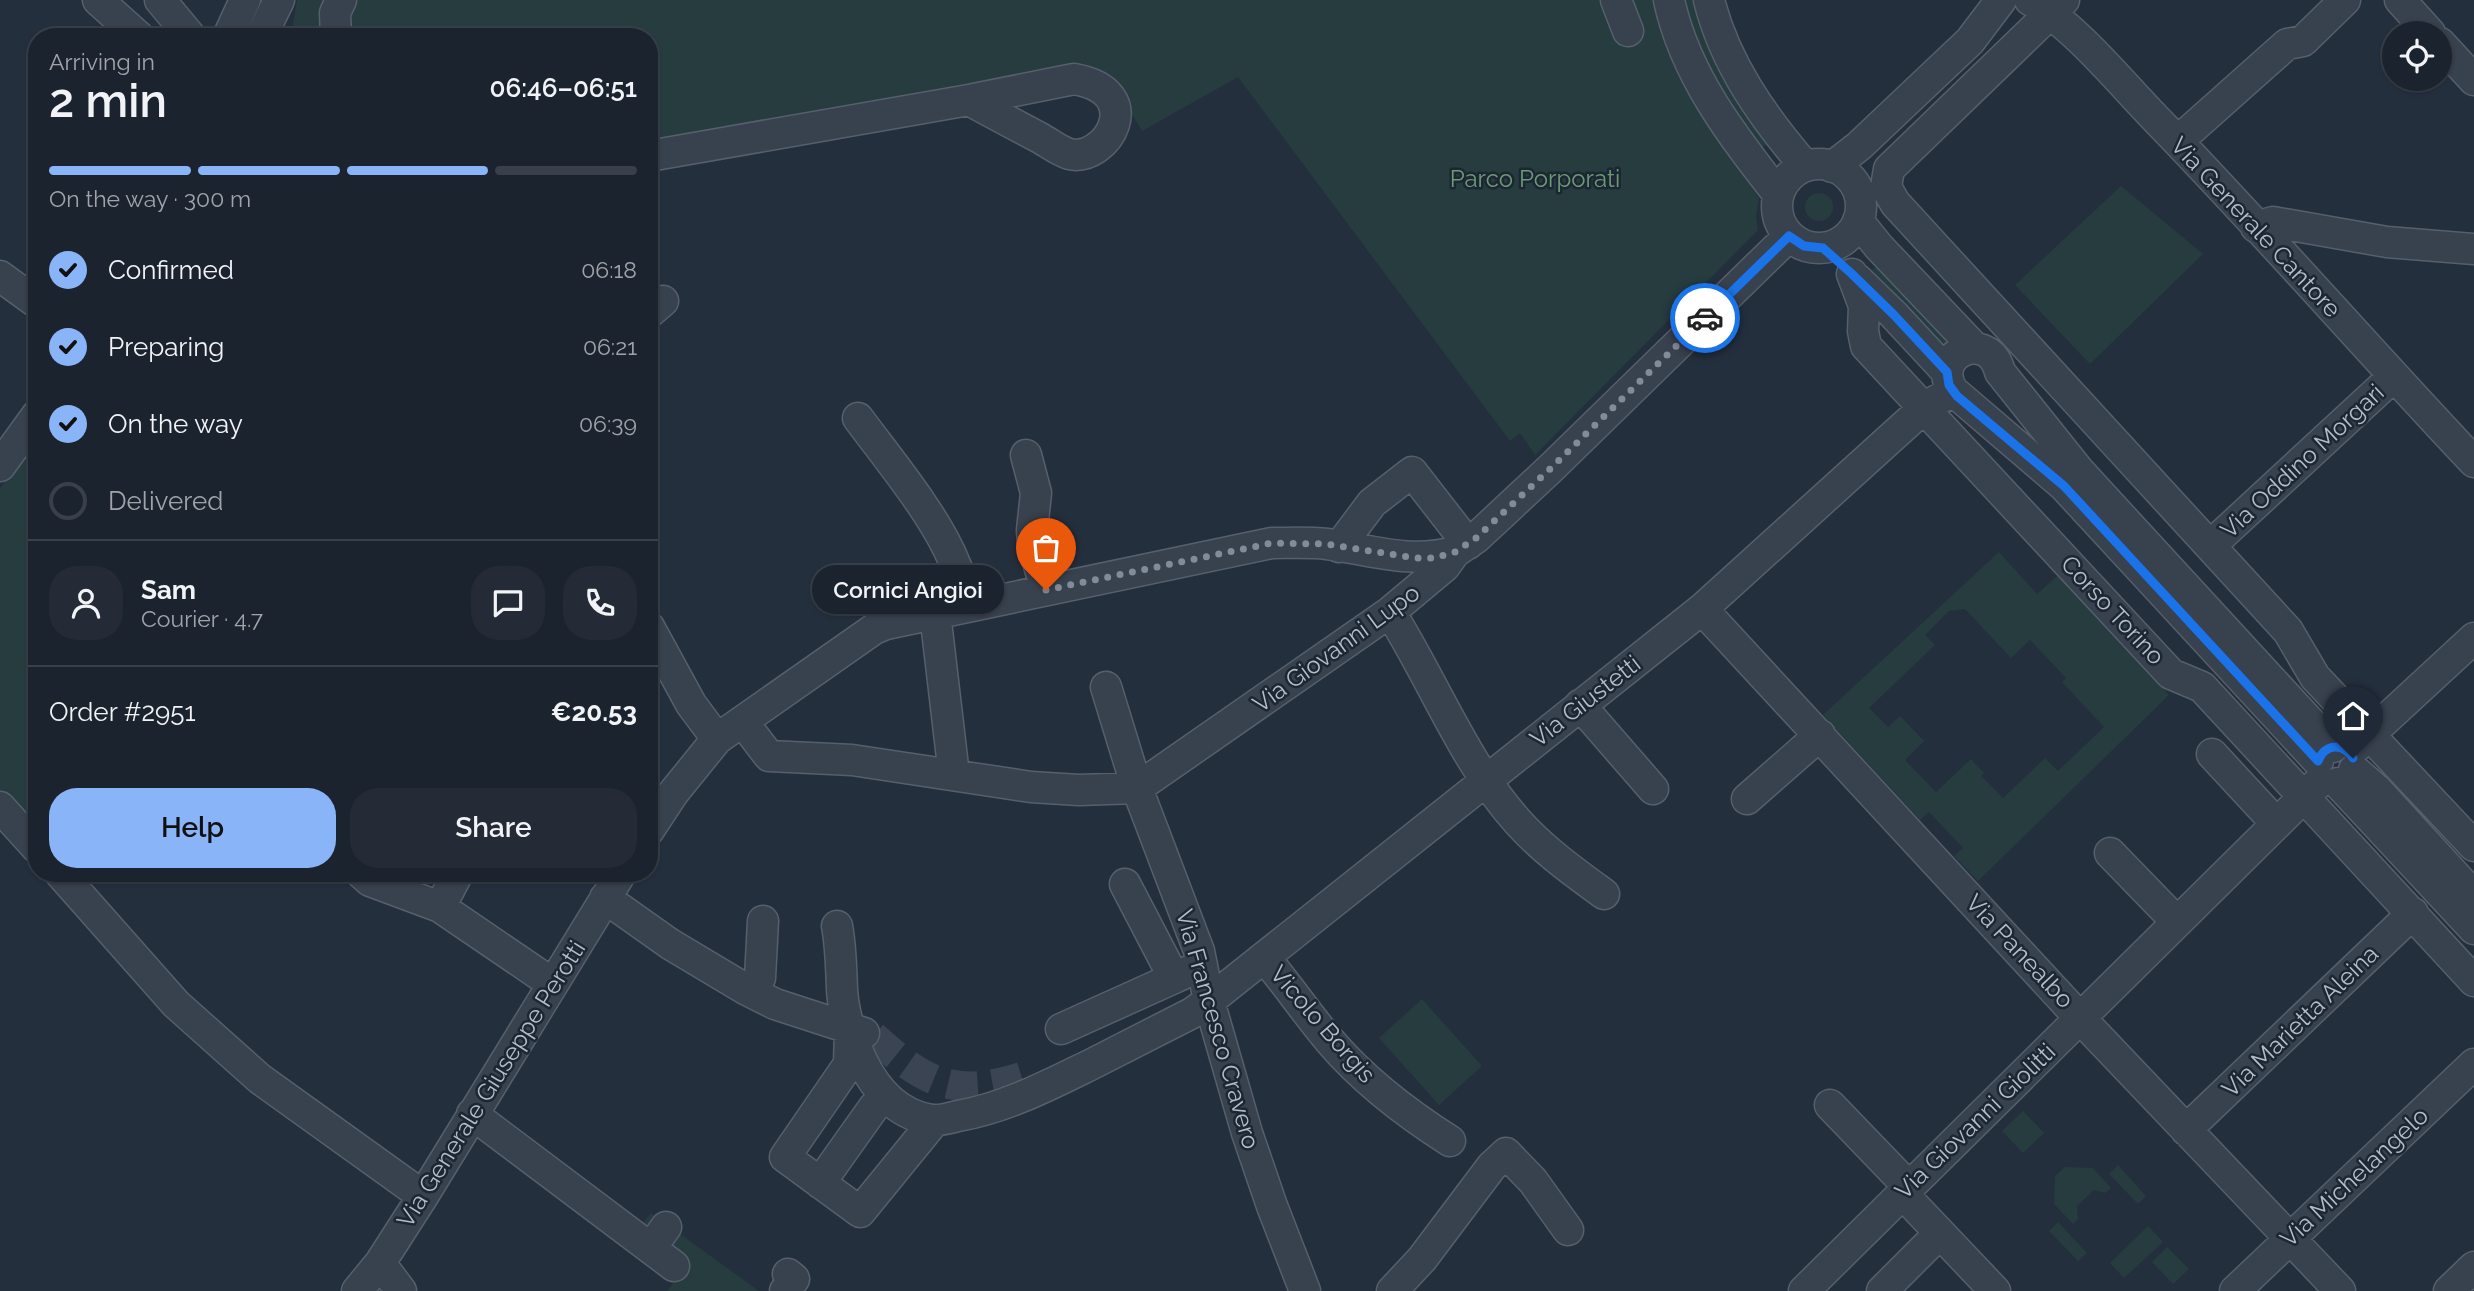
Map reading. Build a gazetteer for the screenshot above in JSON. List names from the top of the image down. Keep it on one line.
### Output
{"streets":{"street":["Via Generale Cantore","Via Oddino Morgari","Corso Torino","Via Giovanni Lupo","Via Giustetti","Via Panealbo","Via Marietta Aleina","Vicolo Borgis","Via Francesco Cravero","Via Generale Giuseppe Perotti","Via Giovanni Giolitti","Via Michelangelo"]},"crossings":[["Via Generale Cantore","Via Oddino Morgari"],["Via Generale Cantore","Corso Torino"],["Via Oddino Morgari","Corso Torino"],["Corso Torino","Via Giovanni Lupo"],["Corso Torino","Via Giustetti"],["Corso Torino","Via Marietta Aleina"],["Corso Torino","Via Giovanni Giolitti"],["Via Giovanni Lupo","Via Francesco Cravero"],["Via Giustetti","Via Panealbo"],["Via Giustetti","Vicolo Borgis"],["Via Giustetti","Via Francesco Cravero"],["Via Panealbo","Via Marietta Aleina"],["Via Panealbo","Via Giovanni Giolitti"],["Via Panealbo","Via Michelangelo"]],"parks":["Parco Porporati"],"places":["Cornici Angioi"],"page":{"heading":["2 min","Arriving in","06:46–06:51"],"panel":["Sam","Courier · 4.7","Order #2951","€20.53"],"bar":"On the way · 300 m","list":[["Confirmed","06:18"],["Preparing","06:21"],["On the way","06:39"],"Delivered"],"bubble":"Cornici Angioi","buttons":["Help","Share"]}}
